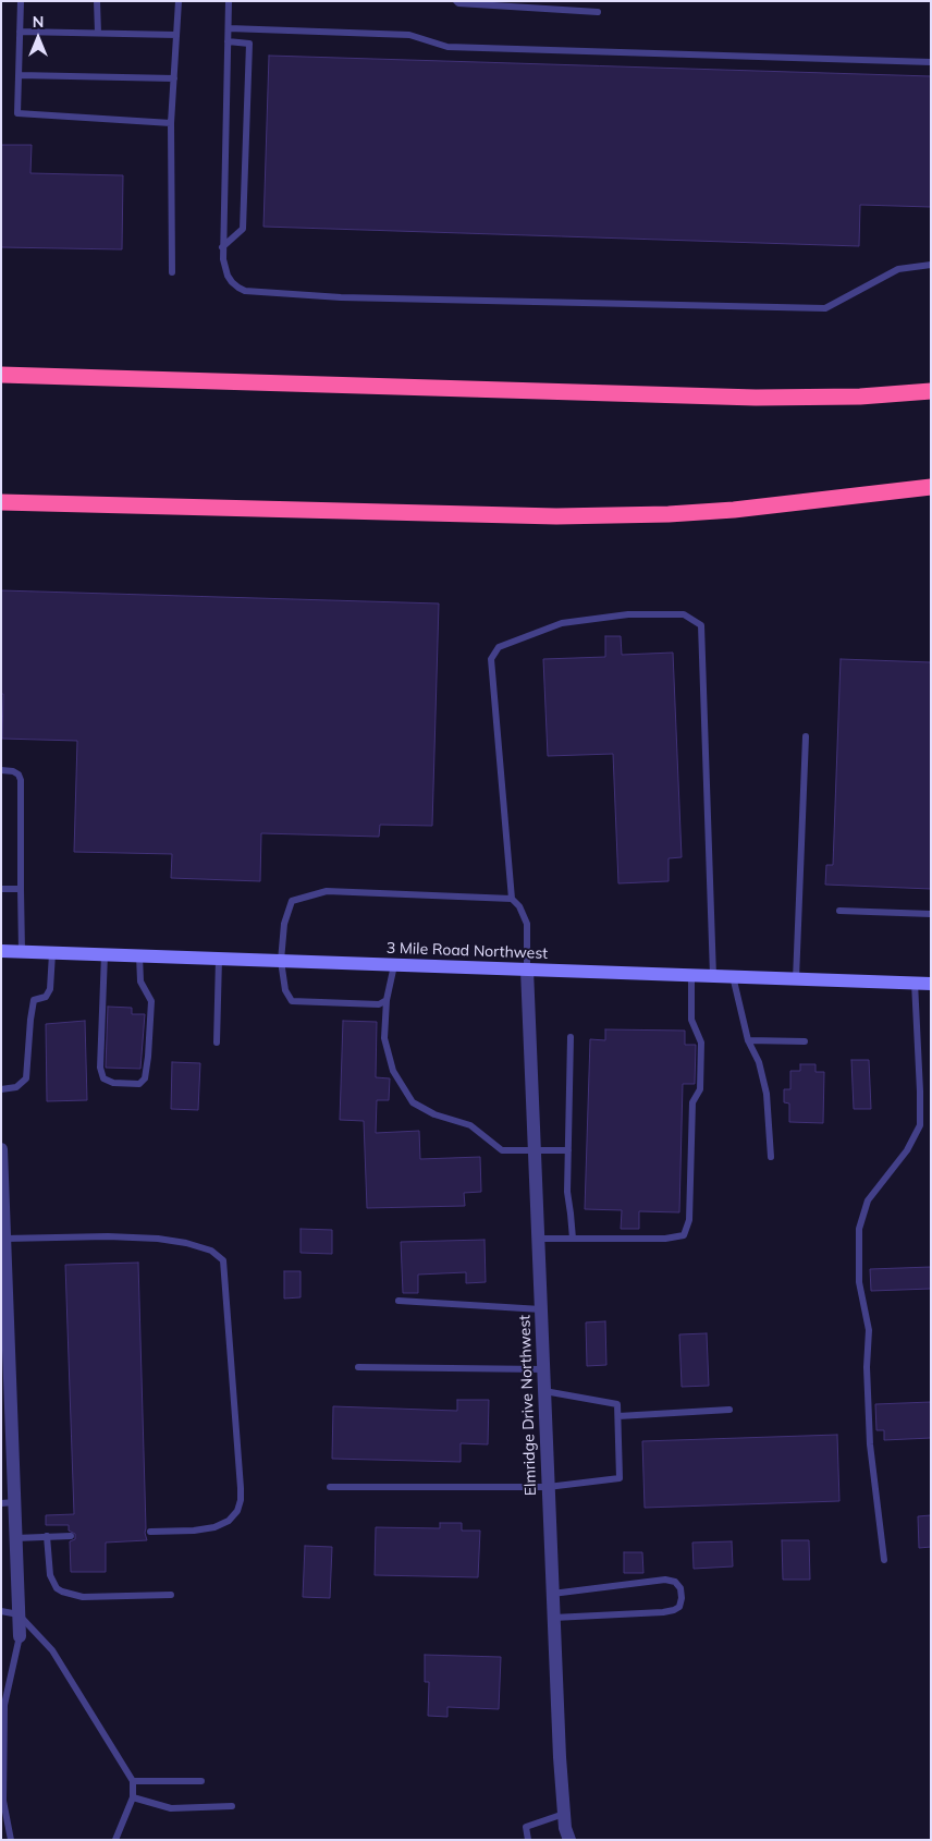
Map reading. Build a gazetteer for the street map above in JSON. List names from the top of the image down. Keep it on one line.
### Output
{"streets":{"main road":["3 Mile Road Northwest"],"street":["Elmridge Drive Northwest"]},"crossings":[["3 Mile Road Northwest","Elmridge Drive Northwest"]],"north":"top"}
